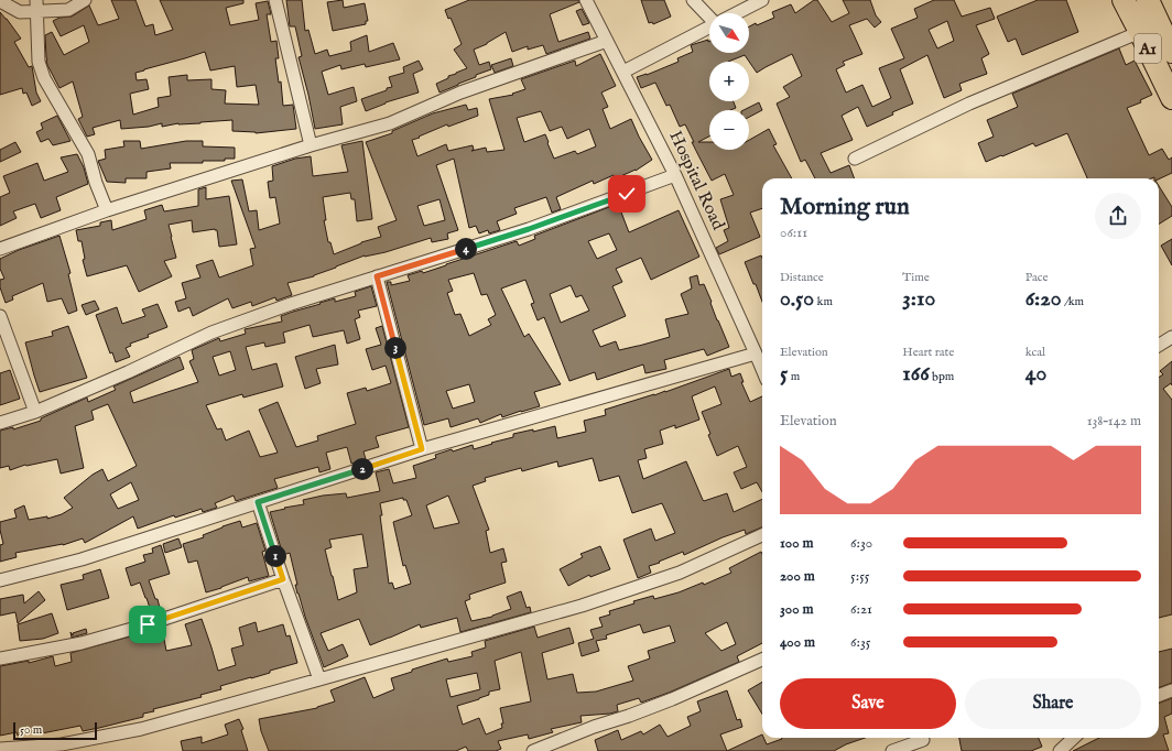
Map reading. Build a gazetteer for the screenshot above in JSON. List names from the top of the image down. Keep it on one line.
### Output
{"streets":{"highway":["A1"],"street":["Hospital Road"]},"scale_bar":"50 m","north":"bottom right","page":{"map_buttons":["+","−"],"heading":["Morning run","06:11"],"pins":["4","3","2","1"],"stats":[["Distance","0.50 km"],["Time","3:10"],["Pace","6:20 /km"],["Elevation","5 m"],["Heart rate","166 bpm"],["kcal","40"]],"chart":["Elevation","138–142 m"],"list":[{"name":"100 m","note":"6:30"},{"name":"200 m","note":"5:55"},{"name":"300 m","note":"6:21"},{"name":"400 m","note":"6:35"}],"buttons":["Save","Share"],"scale":"50 m"}}
